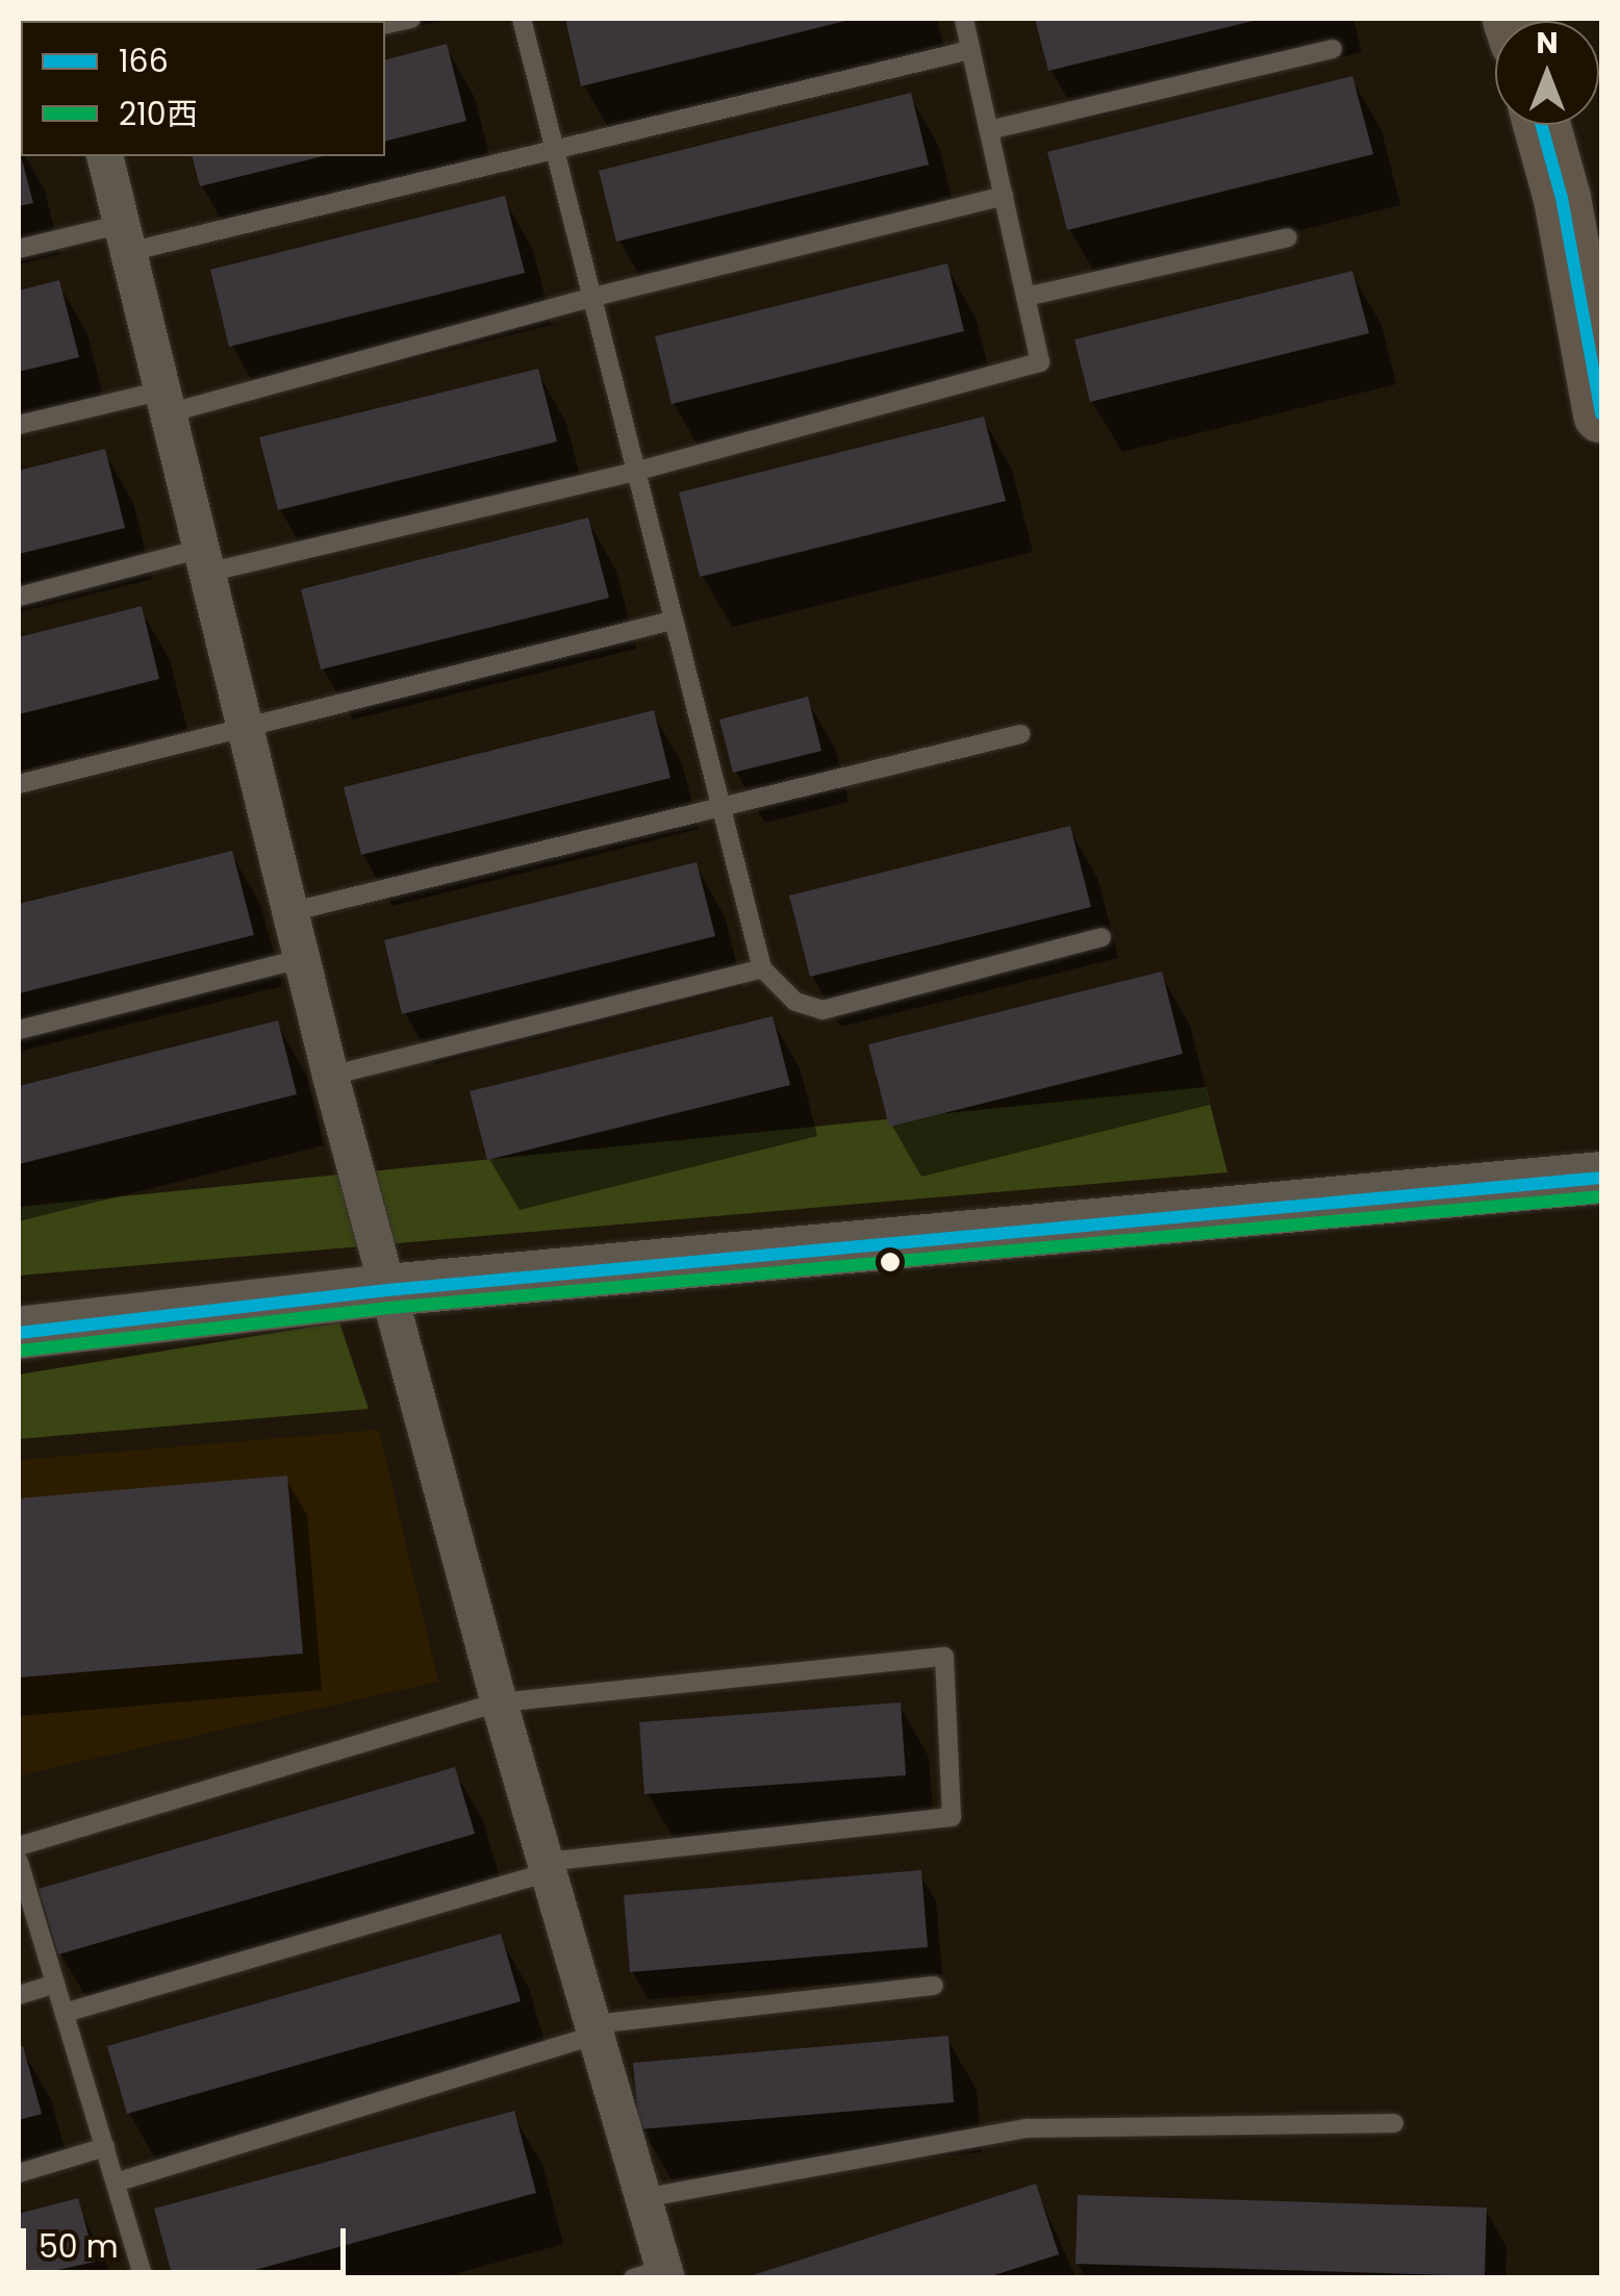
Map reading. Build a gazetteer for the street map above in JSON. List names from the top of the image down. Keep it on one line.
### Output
{"lines":["transit line 166","transit line 210西"],"legend":["166","210西"],"scale_bar":"50 m","north":"top"}
